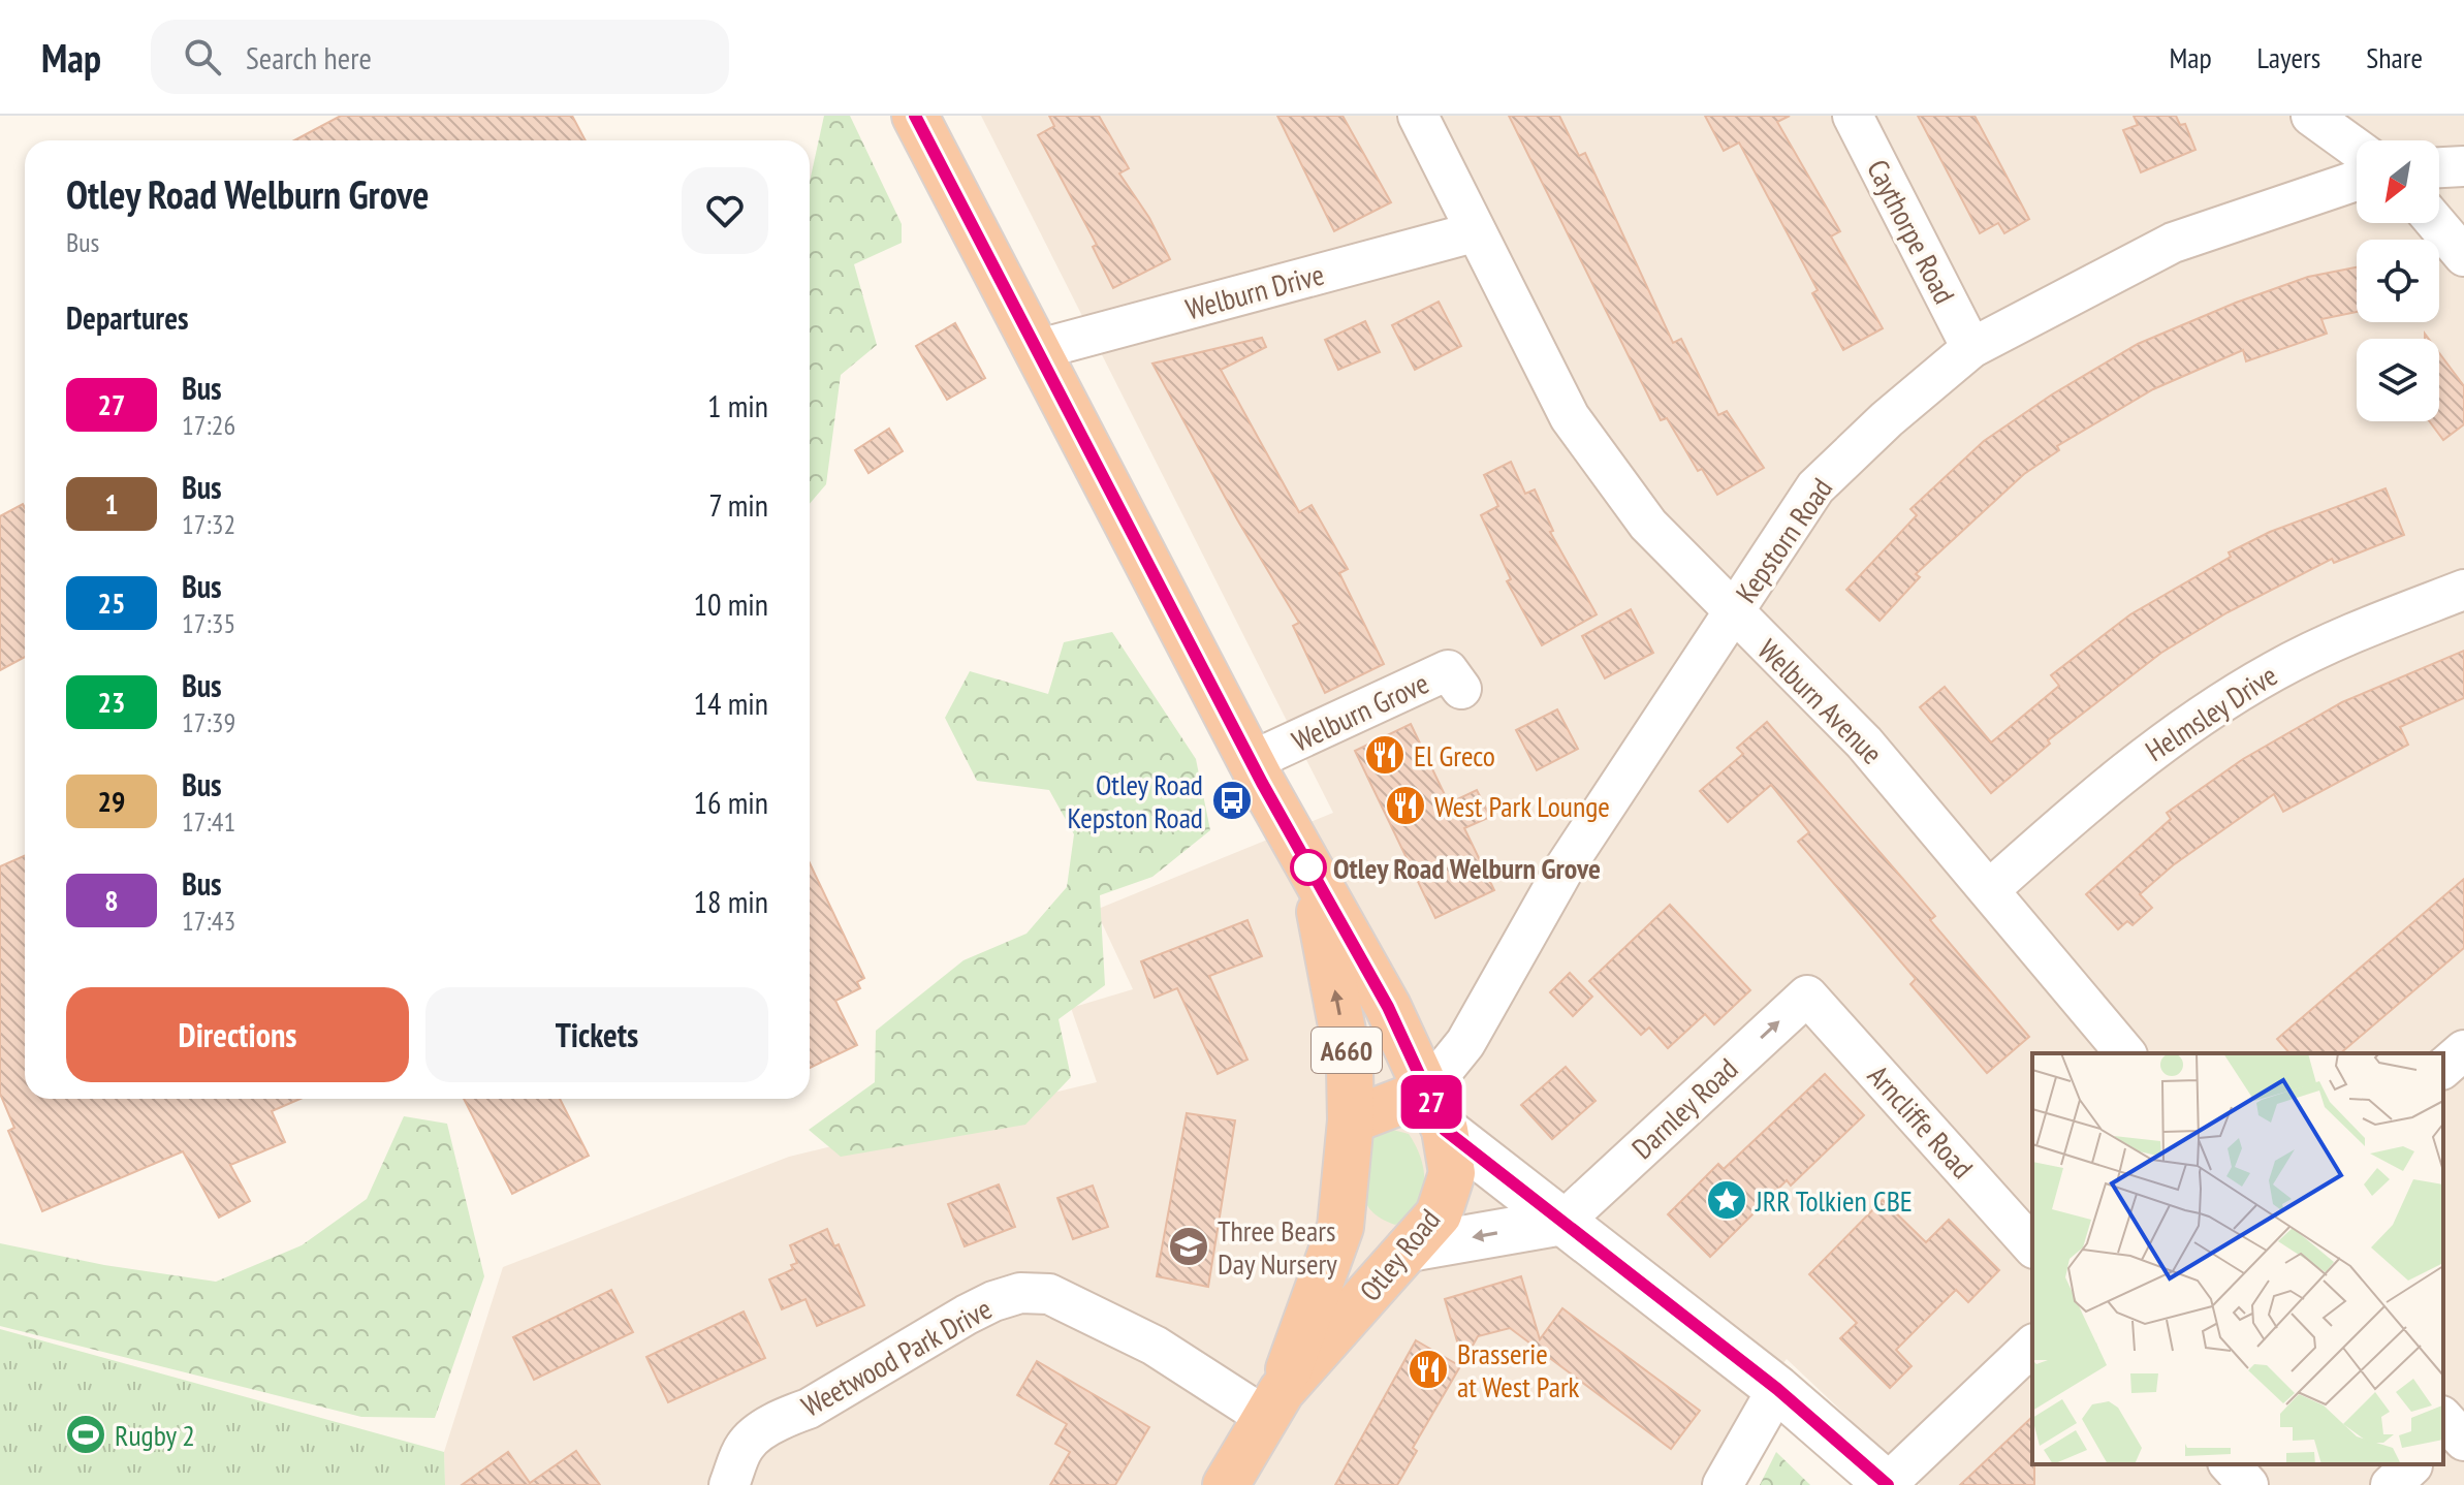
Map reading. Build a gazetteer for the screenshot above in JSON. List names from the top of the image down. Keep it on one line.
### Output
{"streets":{"highway":["A660","Otley Road"],"street":["Caythorpe Road","Welburn Drive","Kepstorn Road","Welburn Avenue","Welburn Grove","Helmsley Drive","Darnley Road","Arncliffe Road","Weetwood Park Drive"]},"crossings":[["Caythorpe Road","Kepstorn Road"],["Welburn Drive","Welburn Avenue"],["Welburn Drive","Otley Road"],["Kepstorn Road","Welburn Avenue"],["Kepstorn Road","Otley Road"],["Welburn Avenue","Helmsley Drive"],["Welburn Grove","Otley Road"],["Darnley Road","Arncliffe Road"],["Otley Road","Weetwood Park Drive"]],"one_way":["Darnley Road"],"places":{"restaurant":["El Greco","West Park Lounge","Brasserie at West Park"],"bus stop":["Otley Road Kepston Road"],"other":["Otley Road Welburn Grove"],"place":["JRR Tolkien CBE"],"school or university":["Three Bears Day Nursery"],"sports":["Rugby 2"]},"lines":["bus line 27"],"north":"bottom left","page":{"header":"Map","search":"Search here","nav":["Map","Layers","Share"],"on_map":"27","heading":[["Otley Road Welburn Grove","Bus"],"Departures"],"list":[{"mark":"27","name":"Bus","note":"17:26","value":"1 min"},{"mark":"1","name":"Bus","note":"17:32","value":"7 min"},{"mark":"25","name":"Bus","note":"17:35","value":"10 min"},{"mark":"23","name":"Bus","note":"17:39","value":"14 min"},{"mark":"29","name":"Bus","note":"17:41","value":"16 min"},{"mark":"8","name":"Bus","note":"17:43","value":"18 min"}],"buttons":["Directions","Tickets"]}}
